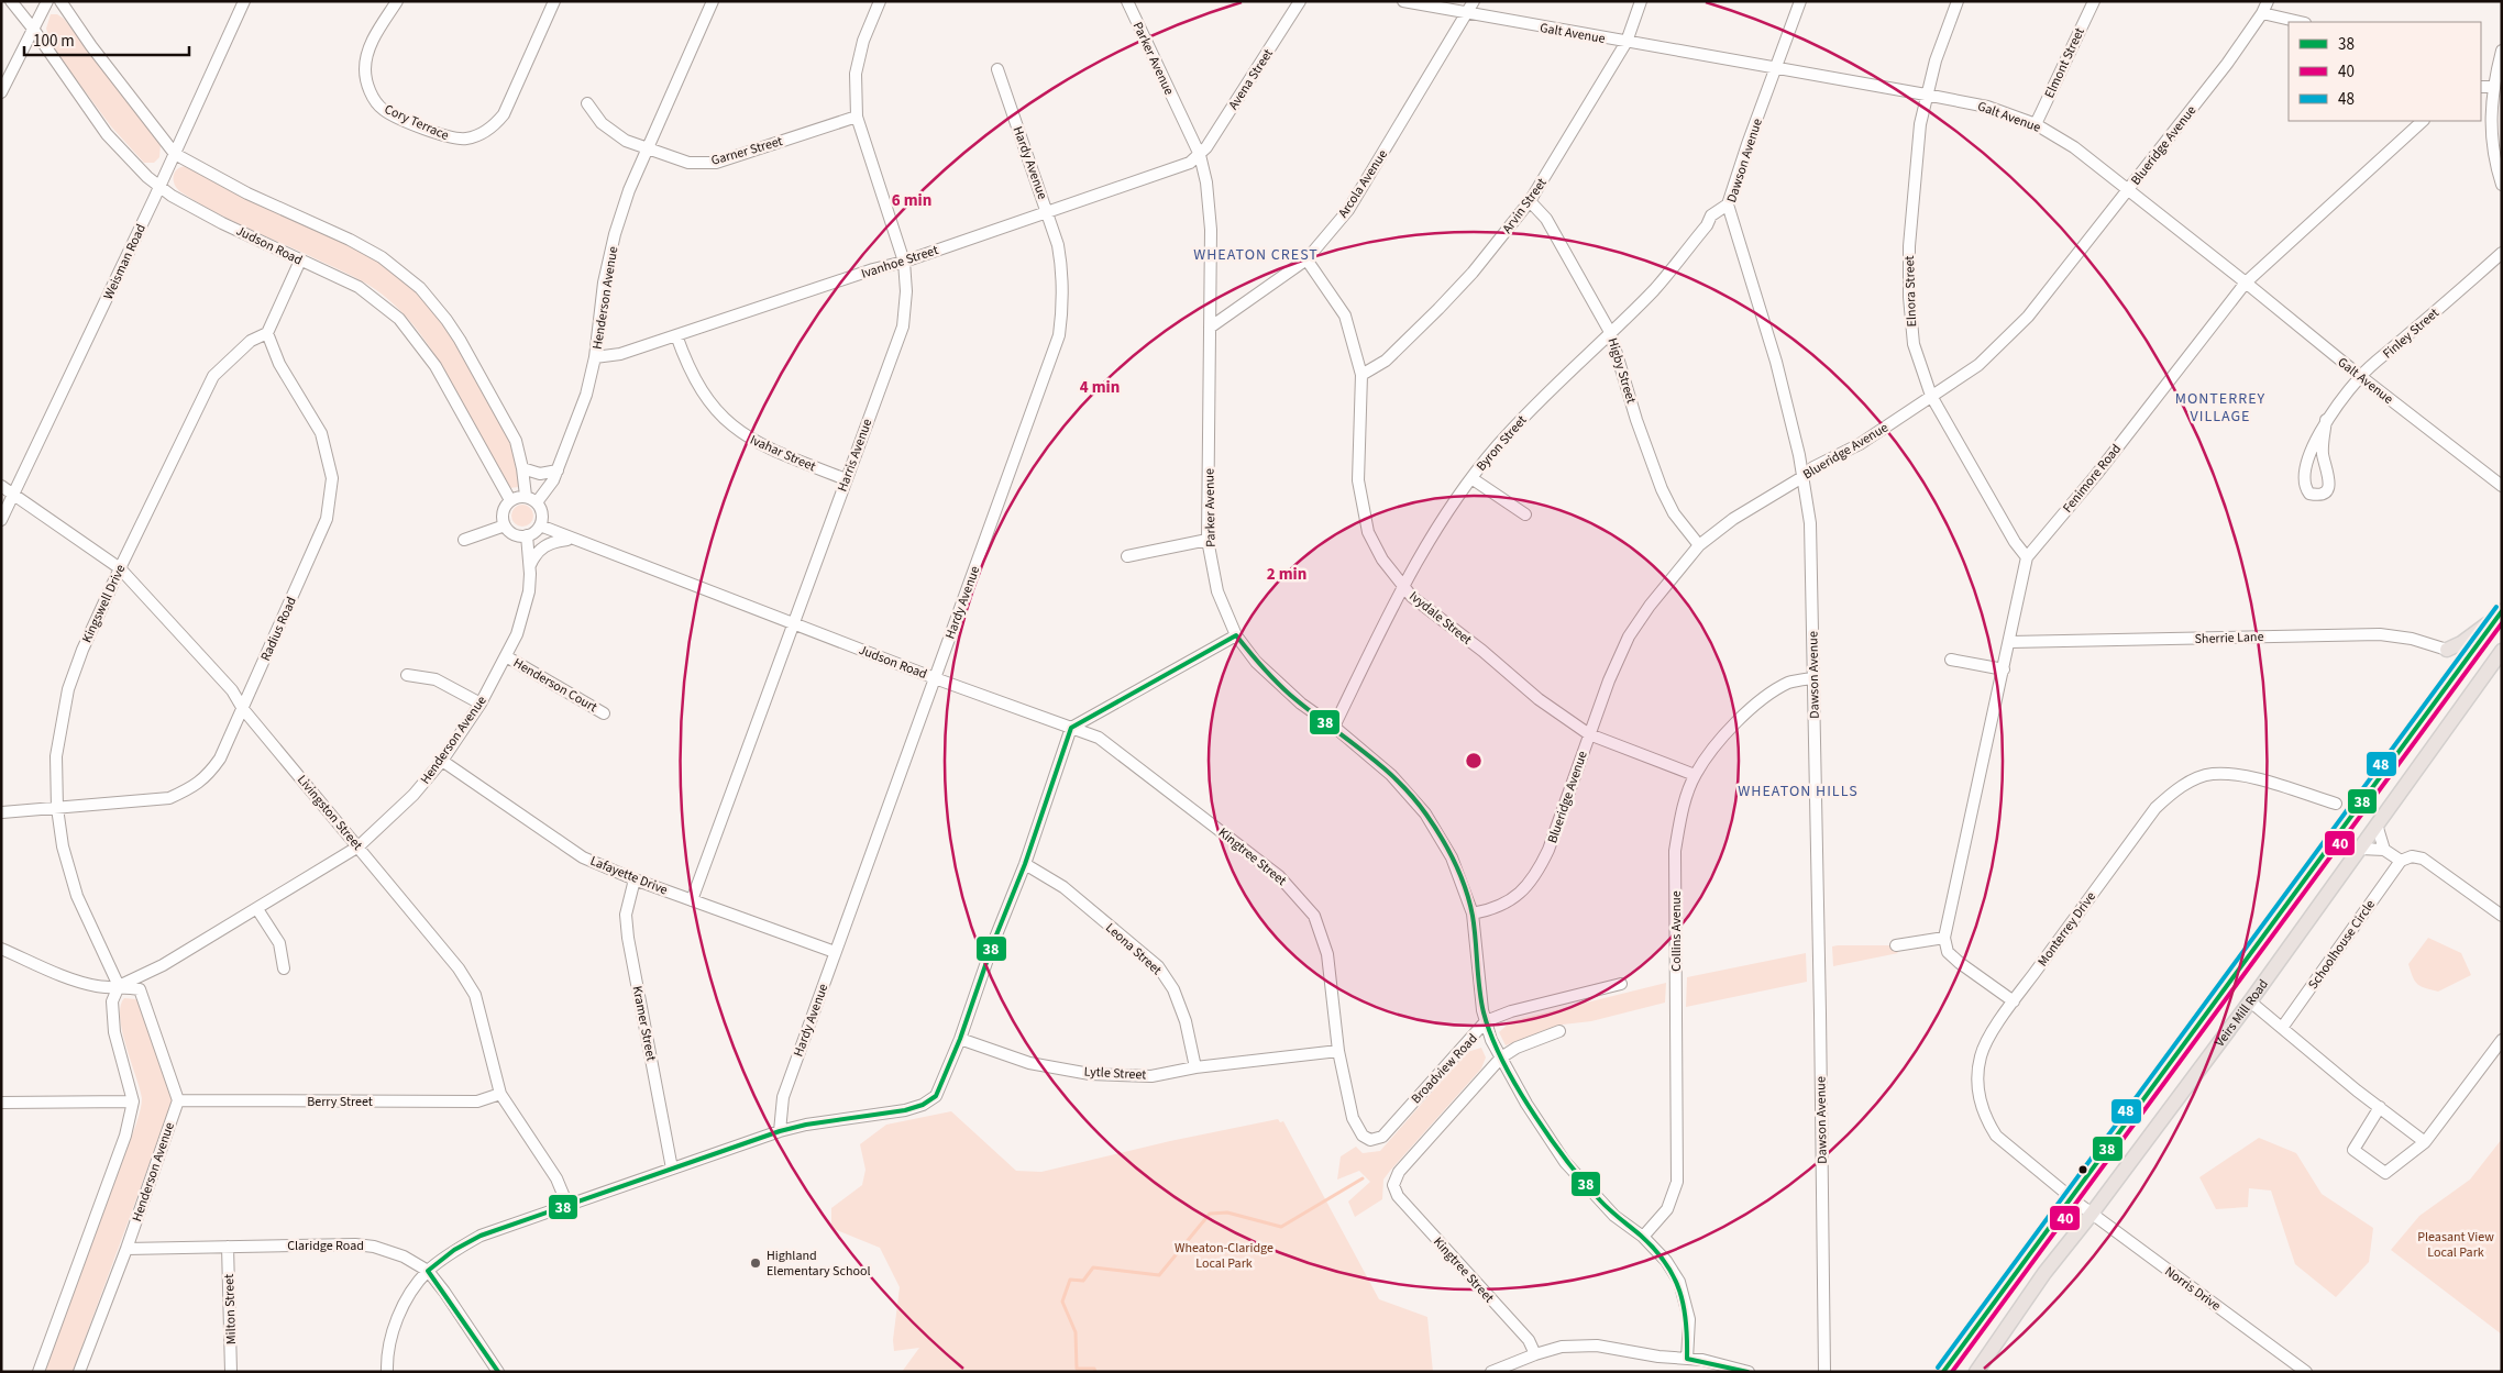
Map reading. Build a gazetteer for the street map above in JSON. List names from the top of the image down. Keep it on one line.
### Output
{"streets":{"main road":["Veirs Mill Road"],"street":["Galt Avenue","Parker Avenue","Elmont Street","Avena Street","Cory Terrace","Blueridge Avenue","Garner Street","Dawson Avenue","Hardy Avenue","Arcola Avenue","Arvin Street","Judson Road","Weisman Road","Ivanhoe Street","Elnora Street","Henderson Avenue","Finley Street","Higby Street","Byron Street","Ivahar Street","Harris Avenue","Fenimore Road","Kingswell Drive","Ivydale Street","Radius Road","Sherrie Lane","Henderson Court","Livingston Street","Kingtree Street","Lafayette Drive","Monterrey Drive","Collins Avenue","Schoolhouse Circle","Leona Street","Kramer Street","Broadview Road","Lytle Street","Berry Street","Claridge Road","Norris Drive","Milton Street"]},"crossings":[["Galt Avenue","Elmont Street"],["Galt Avenue","Blueridge Avenue"],["Galt Avenue","Dawson Avenue"],["Galt Avenue","Arcola Avenue"],["Galt Avenue","Arvin Street"],["Galt Avenue","Elnora Street"],["Galt Avenue","Finley Street"],["Galt Avenue","Fenimore Road"],["Parker Avenue","Avena Street"],["Parker Avenue","Blueridge Avenue"],["Parker Avenue","Arcola Avenue"],["Parker Avenue","Ivanhoe Street"],["Parker Avenue","Byron Street"],["Parker Avenue","Kingtree Street"],["Parker Avenue","Collins Avenue"],["Parker Avenue","Broadview Road"],["Avena Street","Ivanhoe Street"],["Blueridge Avenue","Dawson Avenue"],["Blueridge Avenue","Elnora Street"],["Blueridge Avenue","Higby Street"],["Blueridge Avenue","Ivydale Street"],["Garner Street","Henderson Avenue"],["Garner Street","Harris Avenue"],["Dawson Avenue","Byron Street"],["Dawson Avenue","Collins Avenue"],["Hardy Avenue","Judson Road"],["Hardy Avenue","Ivanhoe Street"],["Hardy Avenue","Lafayette Drive"],["Arcola Avenue","Ivydale Street"],["Arvin Street","Higby Street"],["Arvin Street","Ivydale Street"],["Judson Road","Weisman Road"],["Judson Road","Henderson Avenue"],["Judson Road","Harris Avenue"],["Judson Road","Kingtree Street"],["Weisman Road","Livingston Street"],["Ivanhoe Street","Henderson Avenue"],["Ivanhoe Street","Ivahar Street"],["Ivanhoe Street","Harris Avenue"],["Elnora Street","Fenimore Road"],["Henderson Avenue","Kingswell Drive"],["Henderson Avenue","Henderson Court"],["Henderson Avenue","Livingston Street"],["Henderson Avenue","Lafayette Drive"],["Henderson Avenue","Berry Street"],["Henderson Avenue","Claridge Road"],["Higby Street","Byron Street"],["Byron Street","Ivydale Street"],["Ivahar Street","Harris Avenue"],["Harris Avenue","Lafayette Drive"],["Fenimore Road","Sherrie Lane"],["Kingswell Drive","Radius Road"],["Kingswell Drive","Livingston Street"],["Ivydale Street","Collins Avenue"],["Radius Road","Livingston Street"],["Livingston Street","Berry Street"],["Kingtree Street","Broadview Road"],["Kingtree Street","Lytle Street"],["Lafayette Drive","Kramer Street"],["Monterrey Drive","Veirs Mill Road"],["Monterrey Drive","Norris Drive"],["Leona Street","Lytle Street"],["Veirs Mill Road","Norris Drive"],["Claridge Road","Milton Street"]],"districts":["WHEATON CREST","MONTERREY VILLAGE","WHEATON HILLS"],"parks":["Pleasant View Local Park","Wheaton-Claridge Local Park"],"places":["Highland Elementary School"],"lines":["transit line 48","transit line 38","transit line 40"],"legend":["38","40","48"],"scale_bar":"100 m","rings":["6 min","4 min","2 min"]}
